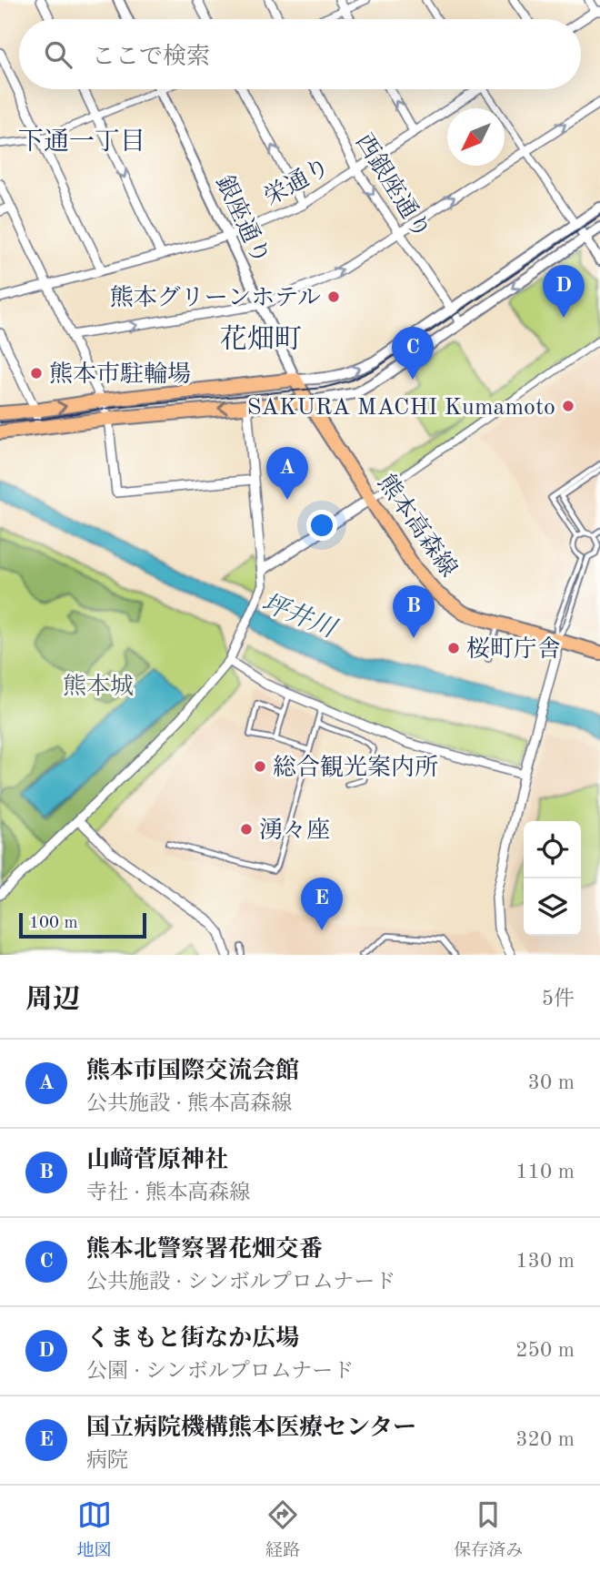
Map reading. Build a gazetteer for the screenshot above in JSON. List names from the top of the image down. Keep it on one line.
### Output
{"streets":{"main road":["熊本高森線"],"street":["栄通り","西銀座通り","銀座通り"]},"crossings":[["栄通り","西銀座通り"],["栄通り","銀座通り"],["銀座通り","熊本高森線"]],"districts":["下通一丁目","花畑町"],"water":["坪井川"],"parks":["熊本城"],"places":["熊本グリーンホテル","熊本市駐輪場","SAKURA MACHI Kumamoto","桜町庁舎","総合観光案内所","湧々座"],"scale_bar":"100 m","north":"bottom left","page":{"search":"ここで検索","pins":["D","C","A","B","E"],"scale":"100 m","heading":["周辺","5件"],"list":[{"mark":"A","name":"熊本市国際交流会館","note":"公共施設 · 熊本高森線","value":"30 m"},{"mark":"B","name":"山﨑菅原神社","note":"寺社 · 熊本高森線","value":"110 m"},{"mark":"C","name":"熊本北警察署花畑交番","note":"公共施設 · シンボルプロムナード","value":"130 m"},{"mark":"D","name":"くまもと街なか広場","note":"公園 · シンボルプロムナード","value":"250 m"},{"mark":"E","name":"国立病院機構熊本医療センター","note":"病院","value":"320 m"}],"nav":["地図","経路","保存済み"]}}
